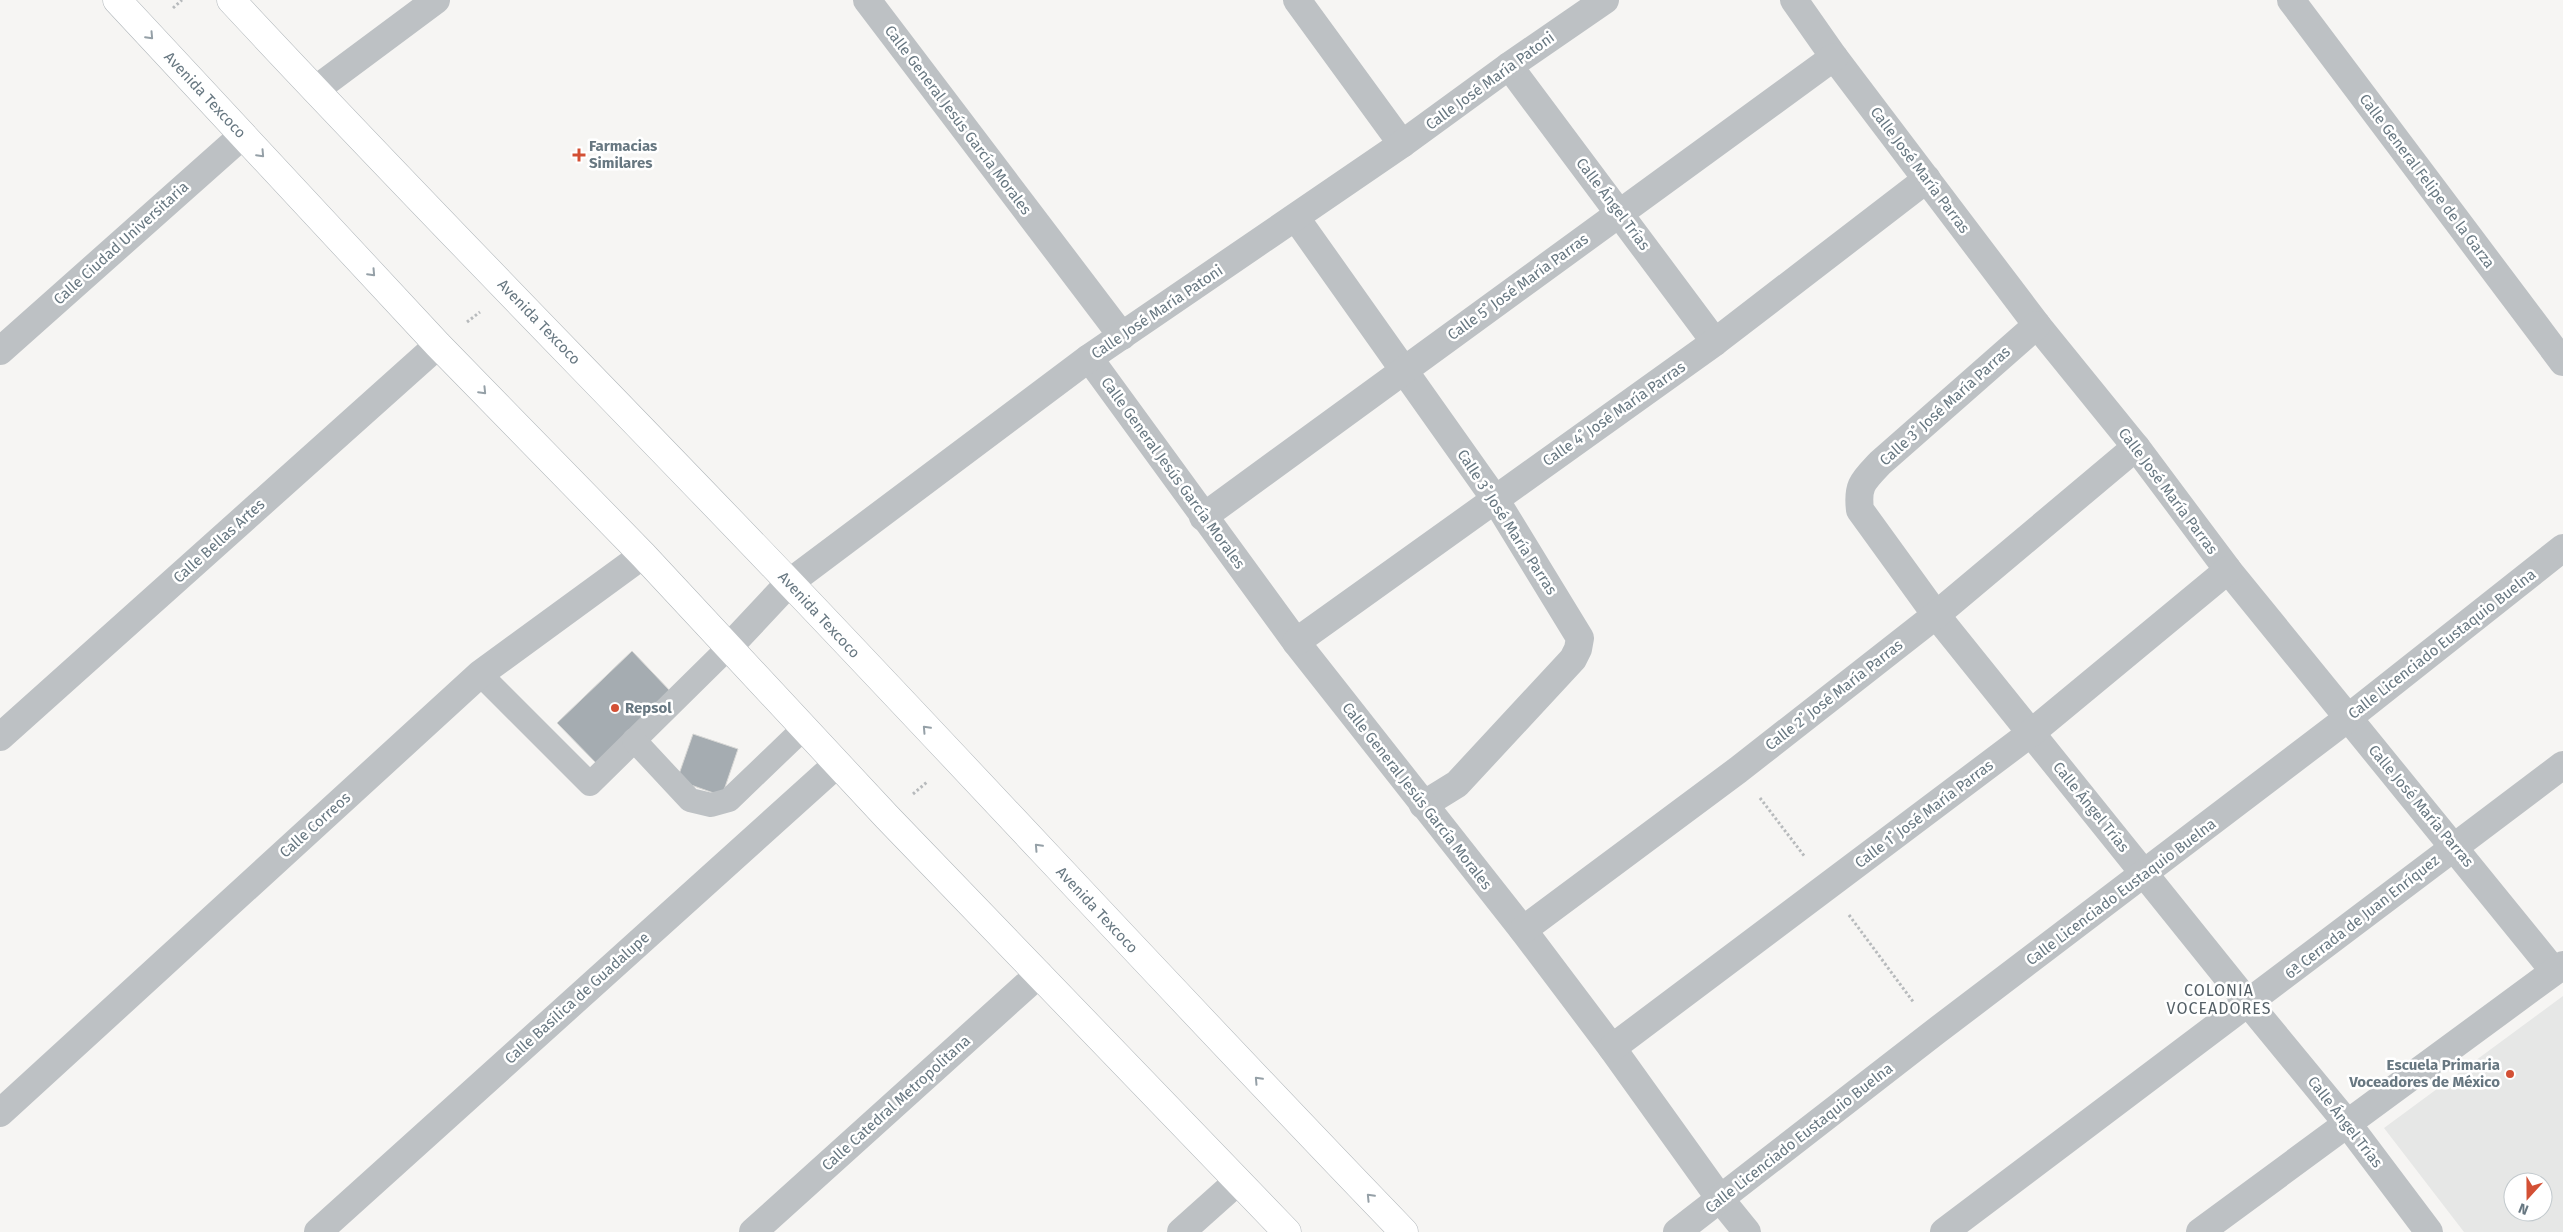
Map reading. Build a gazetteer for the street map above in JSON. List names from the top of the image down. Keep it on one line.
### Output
{"streets":{"main road":["Avenida Texcoco"],"street":["Calle José María Patoni","Calle General Jesús García Morales","Calle José María Parras","Calle General Felipe de la Garza","Calle Ángel Trías","Calle Ciudad Universitaria","Calle 5˚ José María Parras","Calle 3˚ José María Parras","Calle 4˚ José María Parras","Calle Bellas Artes","Calle Licenciado Eustaquio Buelna","Calle 2˚ José María Parras","Calle 1˚ José María Parras","Calle Correos","6ª Cerrada de Juan Enríquez","Calle Basílica de Guadalupe","Calle Catedral Metropolitana"]},"crossings":[["Calle José María Patoni","Avenida Texcoco"],["Calle José María Patoni","Calle General Jesús García Morales"],["Calle José María Patoni","Calle Ángel Trías"],["Calle José María Patoni","Calle 3˚ José María Parras"],["Avenida Texcoco","Calle Ciudad Universitaria"],["Avenida Texcoco","Calle Bellas Artes"],["Avenida Texcoco","Calle Correos"],["Avenida Texcoco","Calle Basílica de Guadalupe"],["Avenida Texcoco","Calle Catedral Metropolitana"],["Calle General Jesús García Morales","Calle 5˚ José María Parras"],["Calle General Jesús García Morales","Calle 3˚ José María Parras"],["Calle General Jesús García Morales","Calle 4˚ José María Parras"],["Calle General Jesús García Morales","Calle Licenciado Eustaquio Buelna"],["Calle General Jesús García Morales","Calle 2˚ José María Parras"],["Calle General Jesús García Morales","Calle 1˚ José María Parras"],["Calle José María Parras","Calle 5˚ José María Parras"],["Calle José María Parras","Calle 3˚ José María Parras"],["Calle José María Parras","Calle 4˚ José María Parras"],["Calle José María Parras","Calle Licenciado Eustaquio Buelna"],["Calle José María Parras","Calle 2˚ José María Parras"],["Calle José María Parras","Calle 1˚ José María Parras"],["Calle José María Parras","6ª Cerrada de Juan Enríquez"],["Calle Ángel Trías","Calle 5˚ José María Parras"],["Calle Ángel Trías","Calle 3˚ José María Parras"],["Calle Ángel Trías","Calle 4˚ José María Parras"],["Calle Ángel Trías","Calle Licenciado Eustaquio Buelna"],["Calle Ángel Trías","Calle 2˚ José María Parras"],["Calle Ángel Trías","Calle 1˚ José María Parras"],["Calle Ángel Trías","6ª Cerrada de Juan Enríquez"],["Calle 5˚ José María Parras","Calle 3˚ José María Parras"],["Calle 3˚ José María Parras","Calle 4˚ José María Parras"]],"districts":["COLONIA VOCEADORES"],"places":{"health":["Farmacias Similares"],"other":["Repsol","Escuela Primaria Voceadores de México"]},"north":"bottom"}
